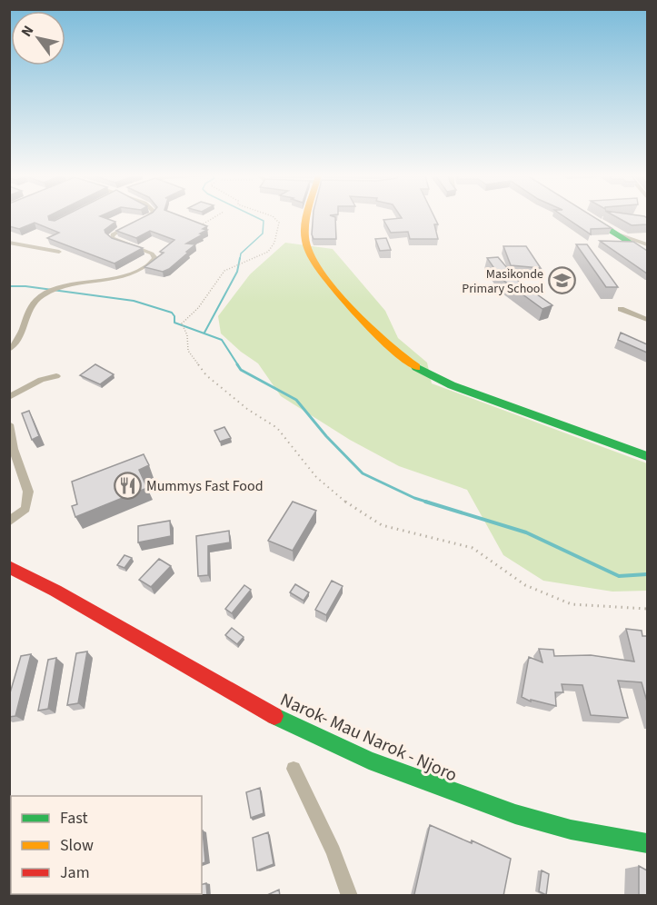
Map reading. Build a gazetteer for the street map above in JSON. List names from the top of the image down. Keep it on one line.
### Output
{"streets":{"main road":["Narok- Mau Narok - Njoro"]},"places":{"school or university":["Masikonde Primary School"],"restaurant":["Mummys Fast Food"]},"legend":["Fast","Slow","Jam"],"north":"top left"}
